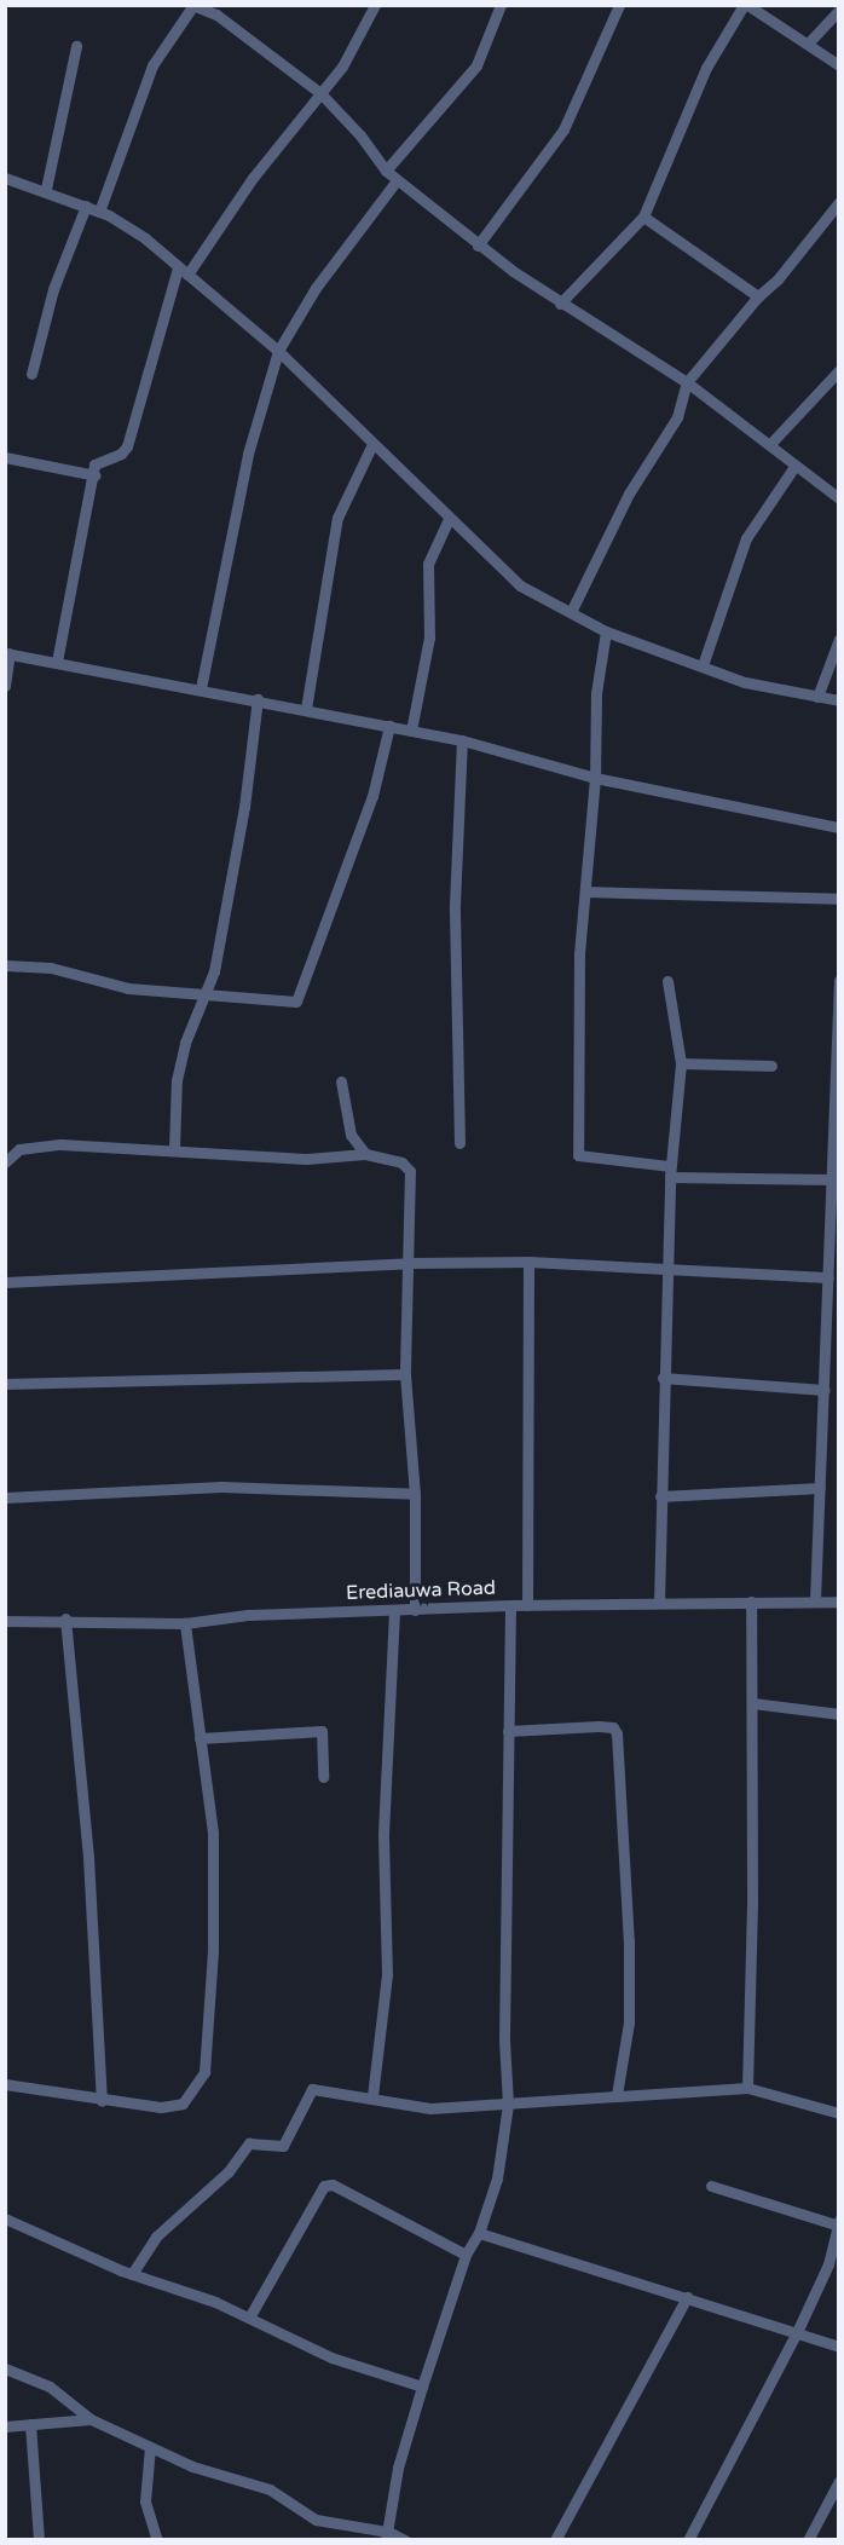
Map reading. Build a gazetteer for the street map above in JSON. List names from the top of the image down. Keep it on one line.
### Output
{"streets":{"street":["Erediauwa Road"]}}
